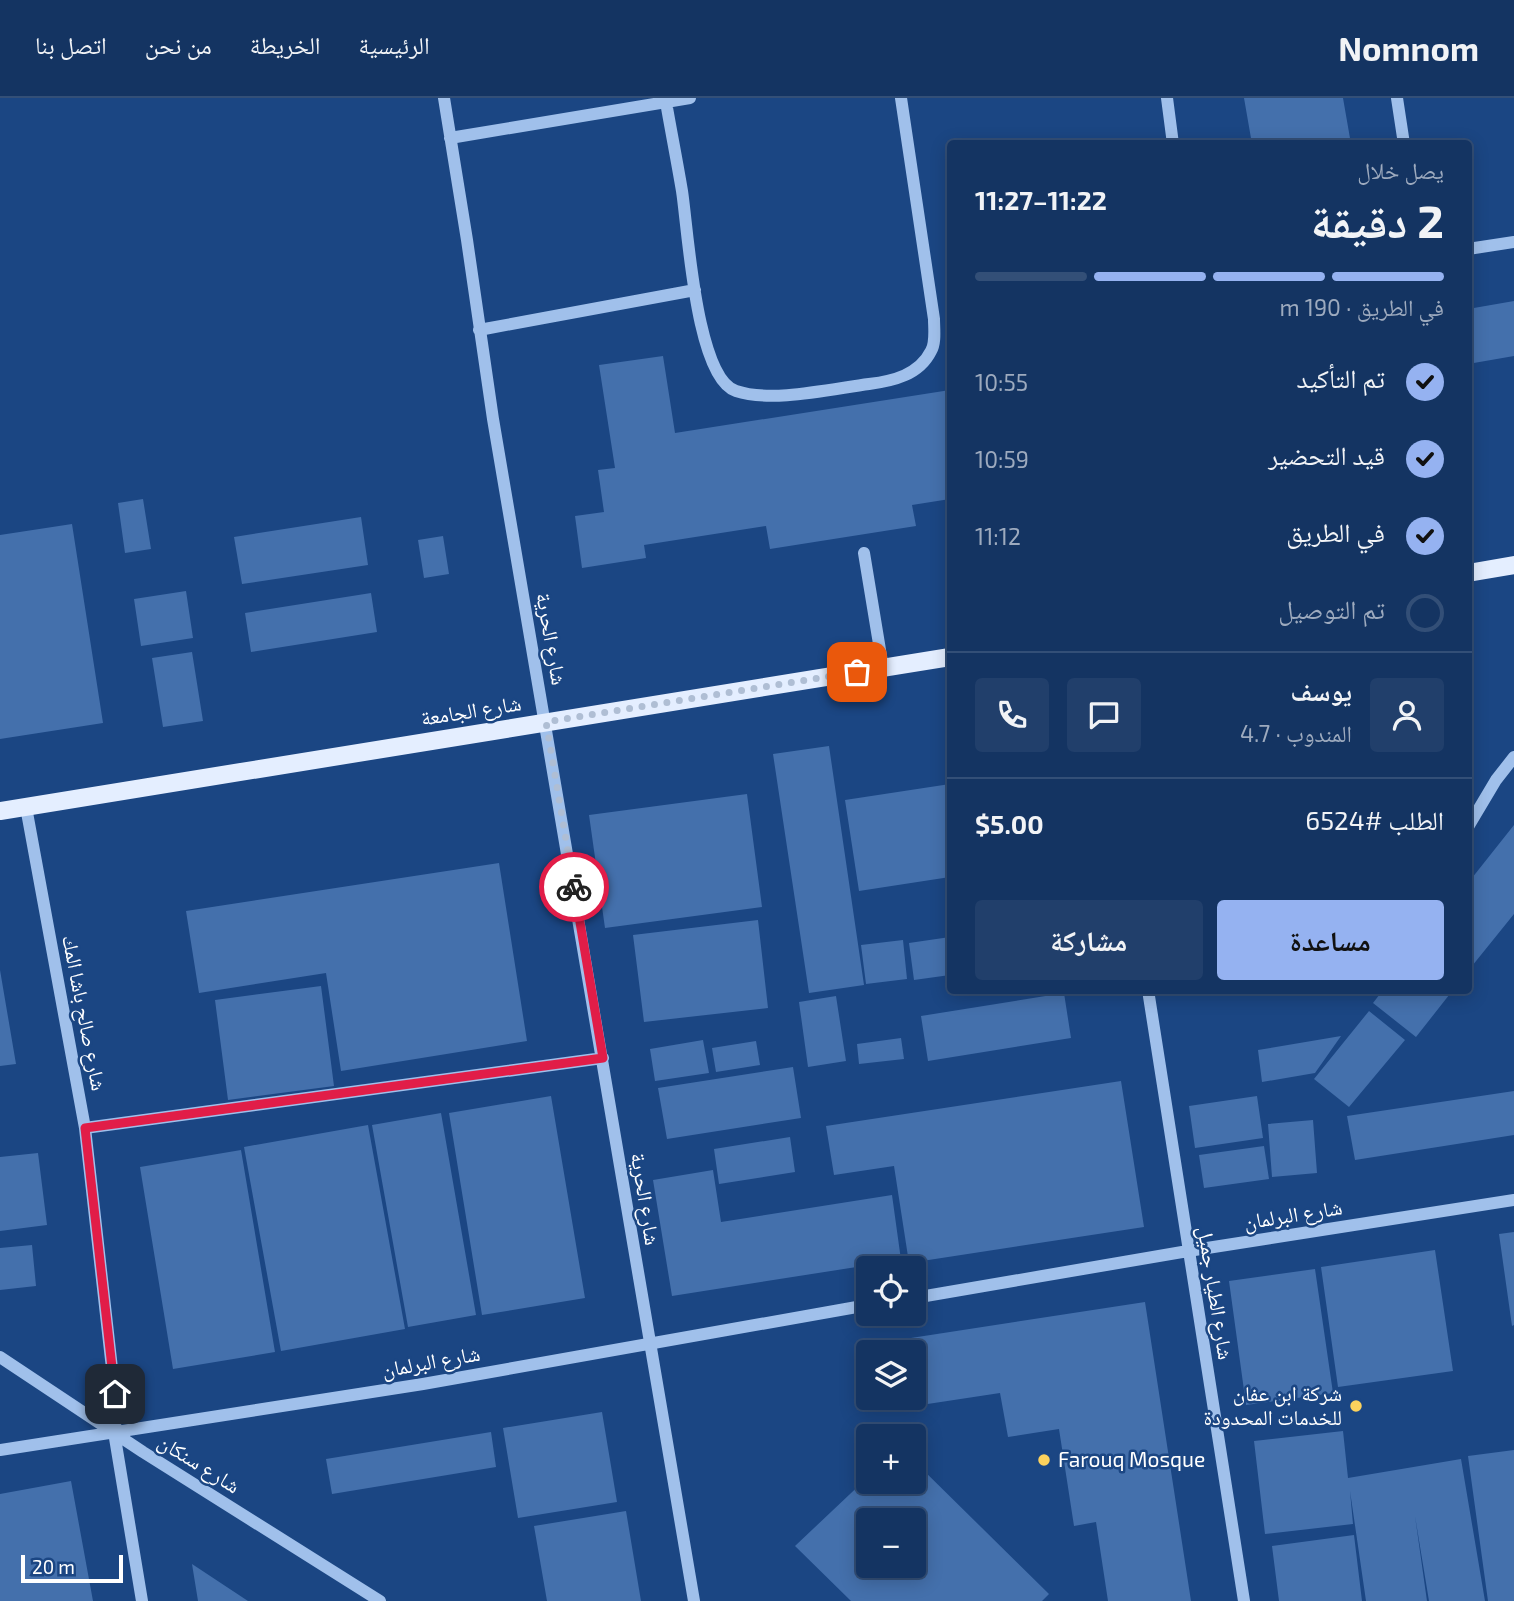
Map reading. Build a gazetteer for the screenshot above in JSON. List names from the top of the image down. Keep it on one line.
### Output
{"streets":{"main road":["شارع الجامعة"],"street":["شارع الحرية","شارع صالح باشا المك","شارع البرلمان","شارع الطيار جميل","شارع سنكان"]},"crossings":[["شارع الحرية","شارع الجامعة"],["شارع الحرية","شارع البرلمان"],["شارع الجامعة","شارع صالح باشا المك"],["شارع صالح باشا المك","شارع البرلمان"],["شارع صالح باشا المك","شارع سنكان"],["شارع البرلمان","شارع الطيار جميل"],["شارع البرلمان","شارع سنكان"]],"places":["شركة ابن عفان للخدمات المحدودة","Farouq Mosque"],"scale_bar":"20 m","page":{"header":"Nomnom","nav":["الرئيسية","الخريطة","من نحن","اتصل بنا"],"heading":["2 دقيقة","يصل خلال","11:22–11:27"],"panel":["يوسف","المندوب · 4.7","الطلب #6524","$5.00"],"bar":"في الطريق · 190 m","list":[["تم التأكيد","10:55"],["قيد التحضير","10:59"],["في الطريق","11:12"],"تم التوصيل"],"buttons":["مساعدة","مشاركة"],"map_buttons":["+","−"],"scale":"20 m"}}
